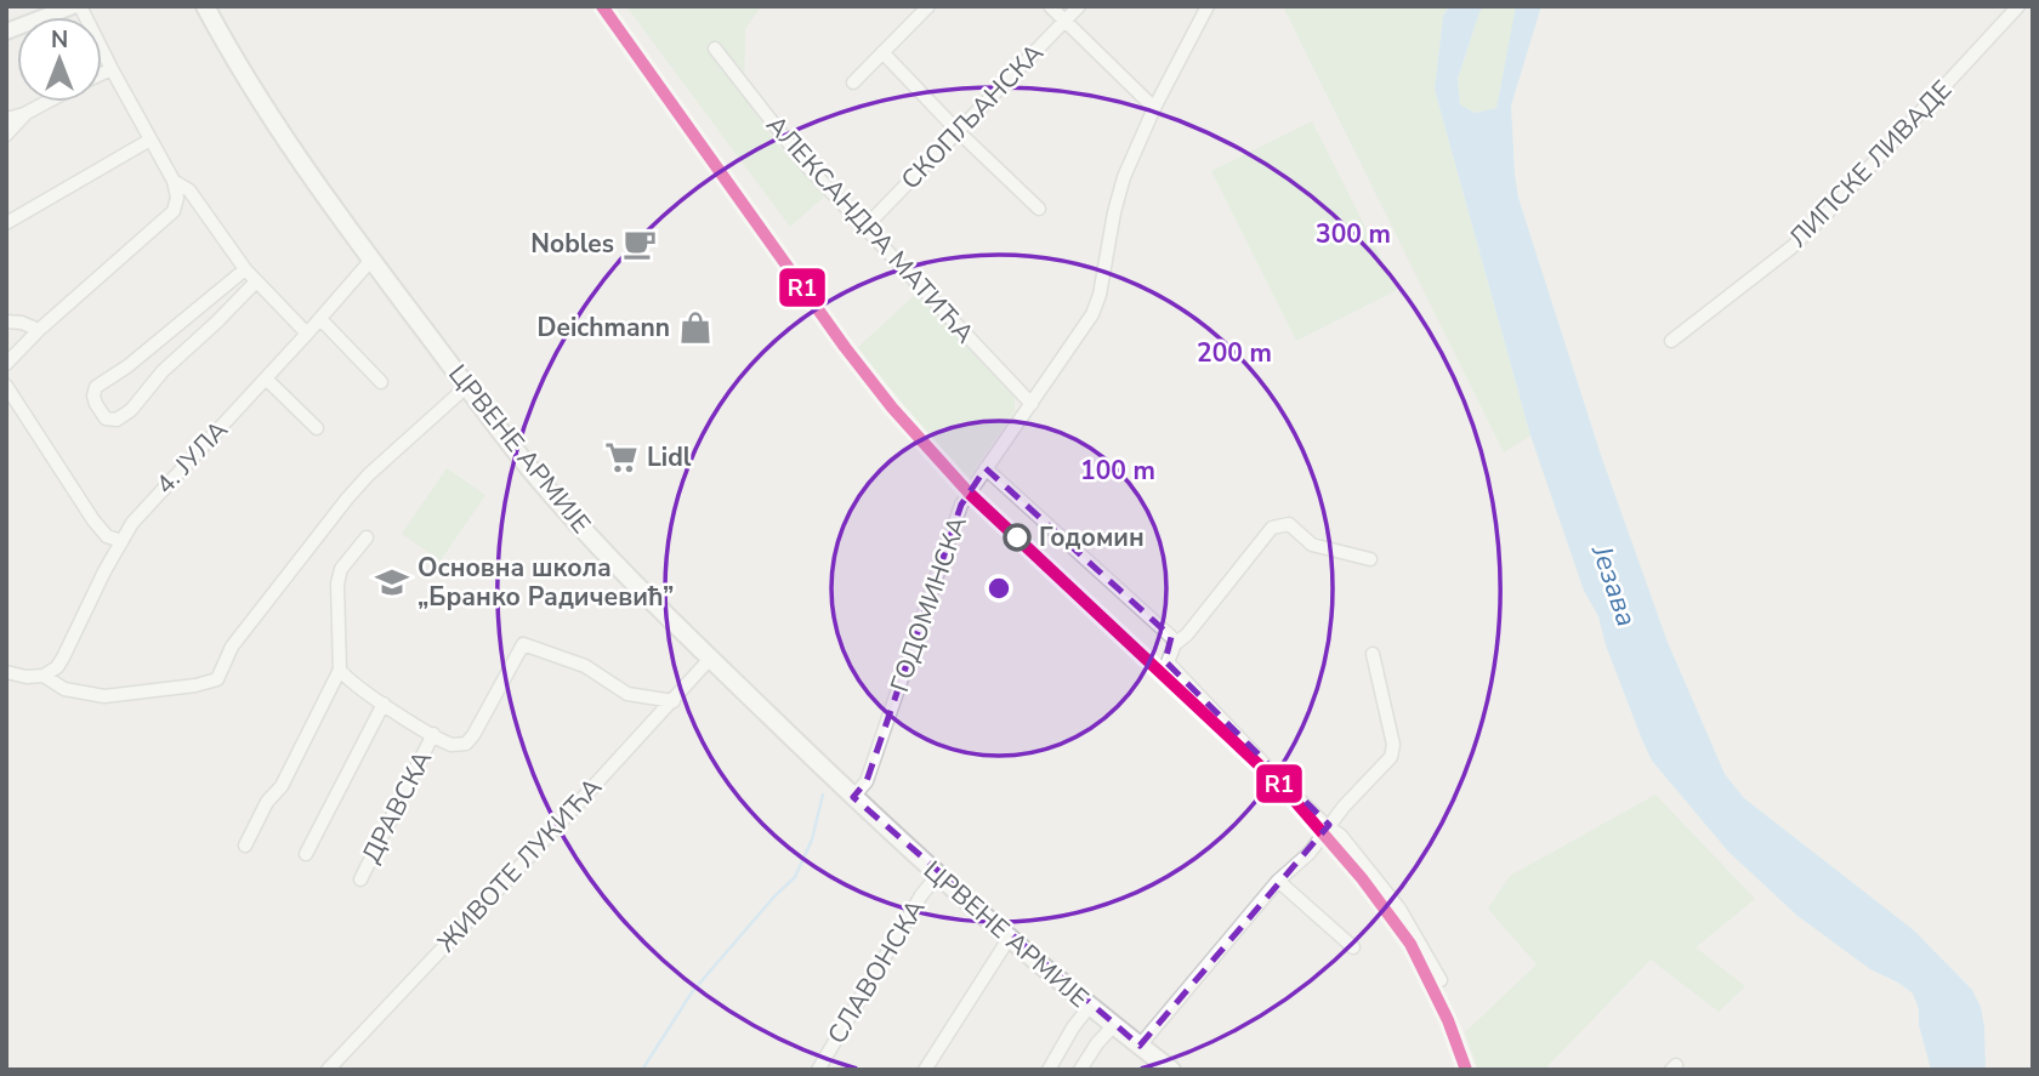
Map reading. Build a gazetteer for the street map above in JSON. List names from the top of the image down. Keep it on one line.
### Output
{"streets":{"main road":["ЦРВЕНЕ АРМИЈЕ"],"street":["СКОПЉАНСКА","ЛИПСКЕ ЛИВАДЕ","АЛЕКСАНДРА МАТИЋА","4. ЈУЛА","ГОДОМИНСКА","ДРАВСКА","ЖИВОТЕ ЛУКИЋА","СЛАВОНСКА"]},"crossings":[["СКОПЉАНСКА","АЛЕКСАНДРА МАТИЋА"],["АЛЕКСАНДРА МАТИЋА","ГОДОМИНСКА"],["ЦРВЕНЕ АРМИЈЕ","4. ЈУЛА"],["ЦРВЕНЕ АРМИЈЕ","ГОДОМИНСКА"],["ЦРВЕНЕ АРМИЈЕ","ЖИВОТЕ ЛУКИЋА"],["ЦРВЕНЕ АРМИЈЕ","СЛАВОНСКА"]],"water":["Језава"],"places":{"cafe":["Nobles"],"shop":["Deichmann"],"supermarket":["Lidl"],"other":["Годомин"],"school or university":["Основна школа „Бранко Радичевић”"]},"lines":["transit line R1"],"north":"top","rings":["300 m","200 m","100 m"]}
